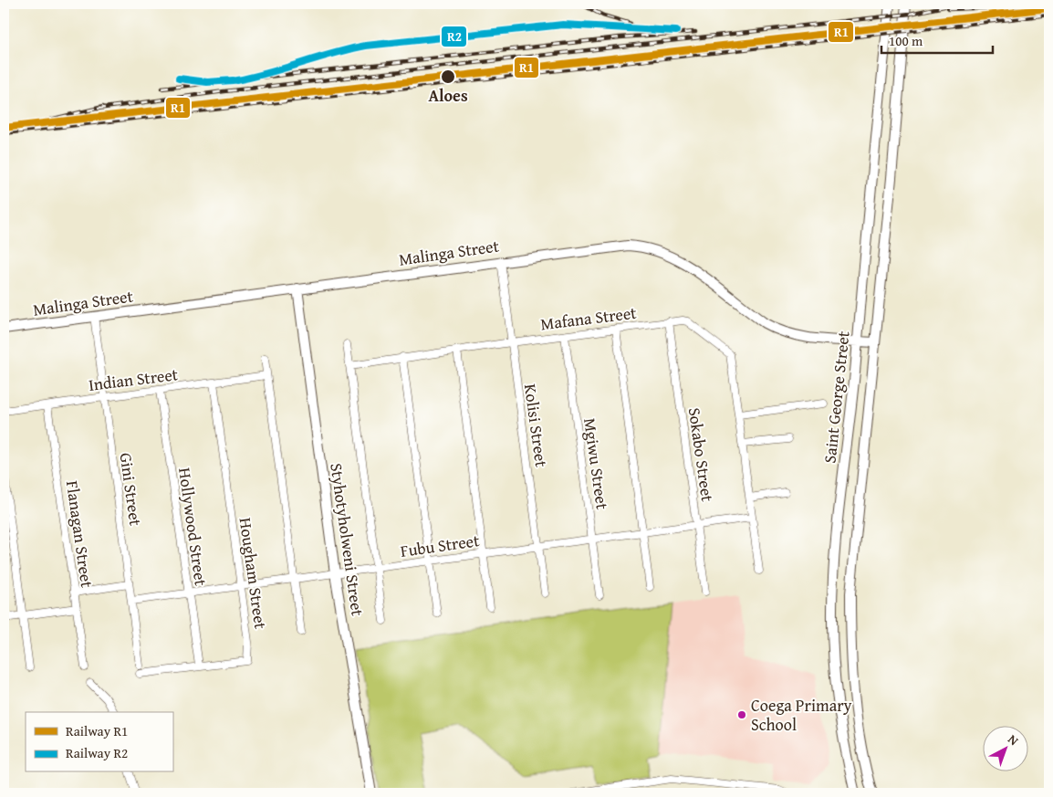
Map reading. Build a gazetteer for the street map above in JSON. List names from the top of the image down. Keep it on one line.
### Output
{"streets":{"main road":["Malinga Street","Saint George Street","Styhotyholweni Street"],"street":["Mafana Street","Indian Street","Kolisi Street","Sokabo Street","Mgiwu Street","Gini Street","Hollywood Street","Flanagan Street","Fubu Street","Hougham Street"]},"crossings":[["Malinga Street","Saint George Street"],["Malinga Street","Kolisi Street"],["Malinga Street","Gini Street"],["Malinga Street","Styhotyholweni Street"],["Mafana Street","Kolisi Street"],["Mafana Street","Sokabo Street"],["Mafana Street","Mgiwu Street"],["Mafana Street","Fubu Street"],["Indian Street","Gini Street"],["Indian Street","Hollywood Street"],["Indian Street","Flanagan Street"],["Indian Street","Hougham Street"],["Kolisi Street","Fubu Street"],["Sokabo Street","Fubu Street"],["Mgiwu Street","Fubu Street"],["Gini Street","Fubu Street"],["Hollywood Street","Fubu Street"],["Hollywood Street","Hougham Street"],["Styhotyholweni Street","Fubu Street"],["Fubu Street","Hougham Street"]],"places":["Aloes","Coega Primary School"],"lines":["rail line R1","rail line R2"],"legend":["Railway R1","Railway R2"],"scale_bar":"100 m","north":"top right"}
